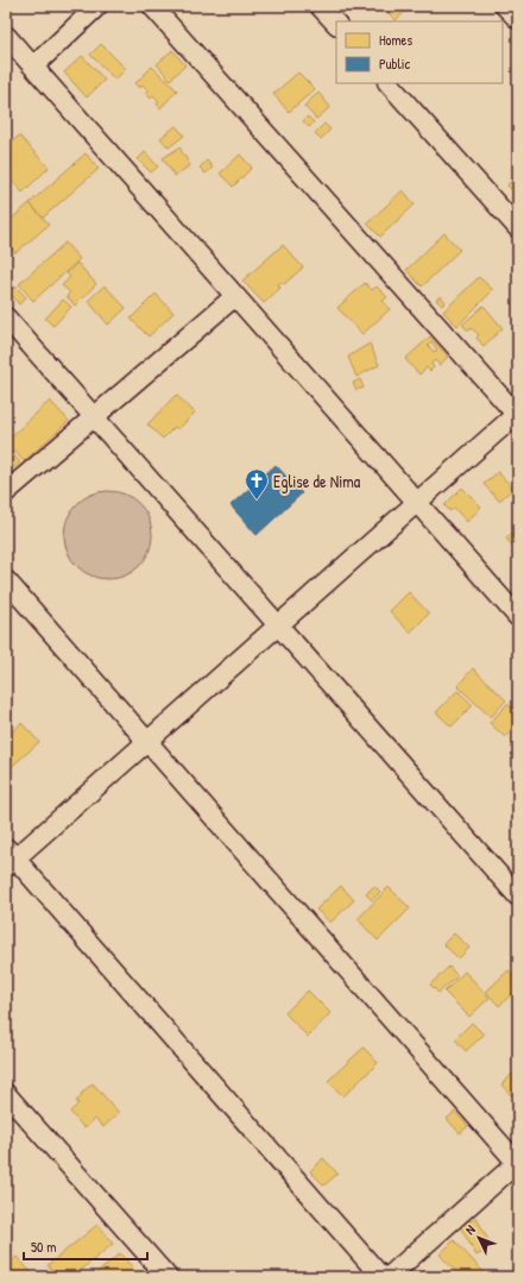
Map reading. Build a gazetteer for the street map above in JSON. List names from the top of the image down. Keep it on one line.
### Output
{"places":{"church":["Eglise de Nima"]},"legend":["Homes","Public"],"scale_bar":"50 m","north":"top left"}
